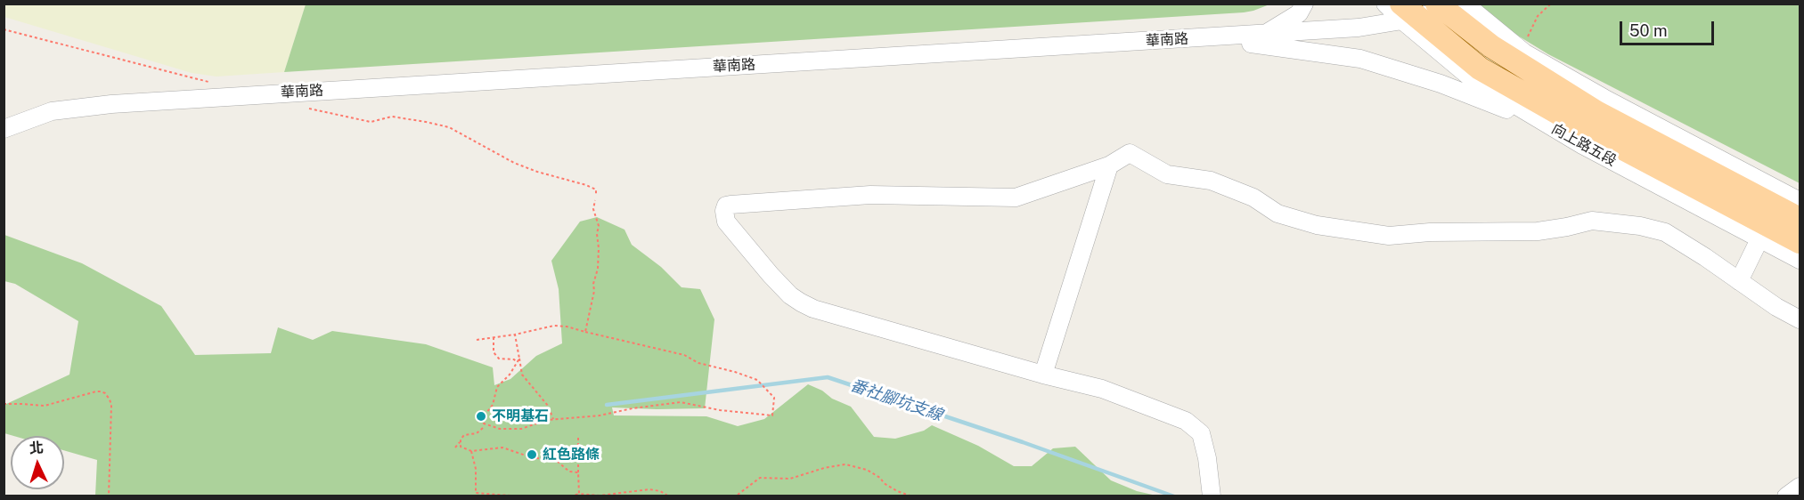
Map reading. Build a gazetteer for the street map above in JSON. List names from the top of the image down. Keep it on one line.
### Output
{"streets":{"main road":["向上路五段"],"street":["華南路"]},"crossings":[["華南路","向上路五段"]],"water":["番社腳坑支線"],"places":["不明基石","紅色路條"],"scale_bar":"50 m","north":"top"}
